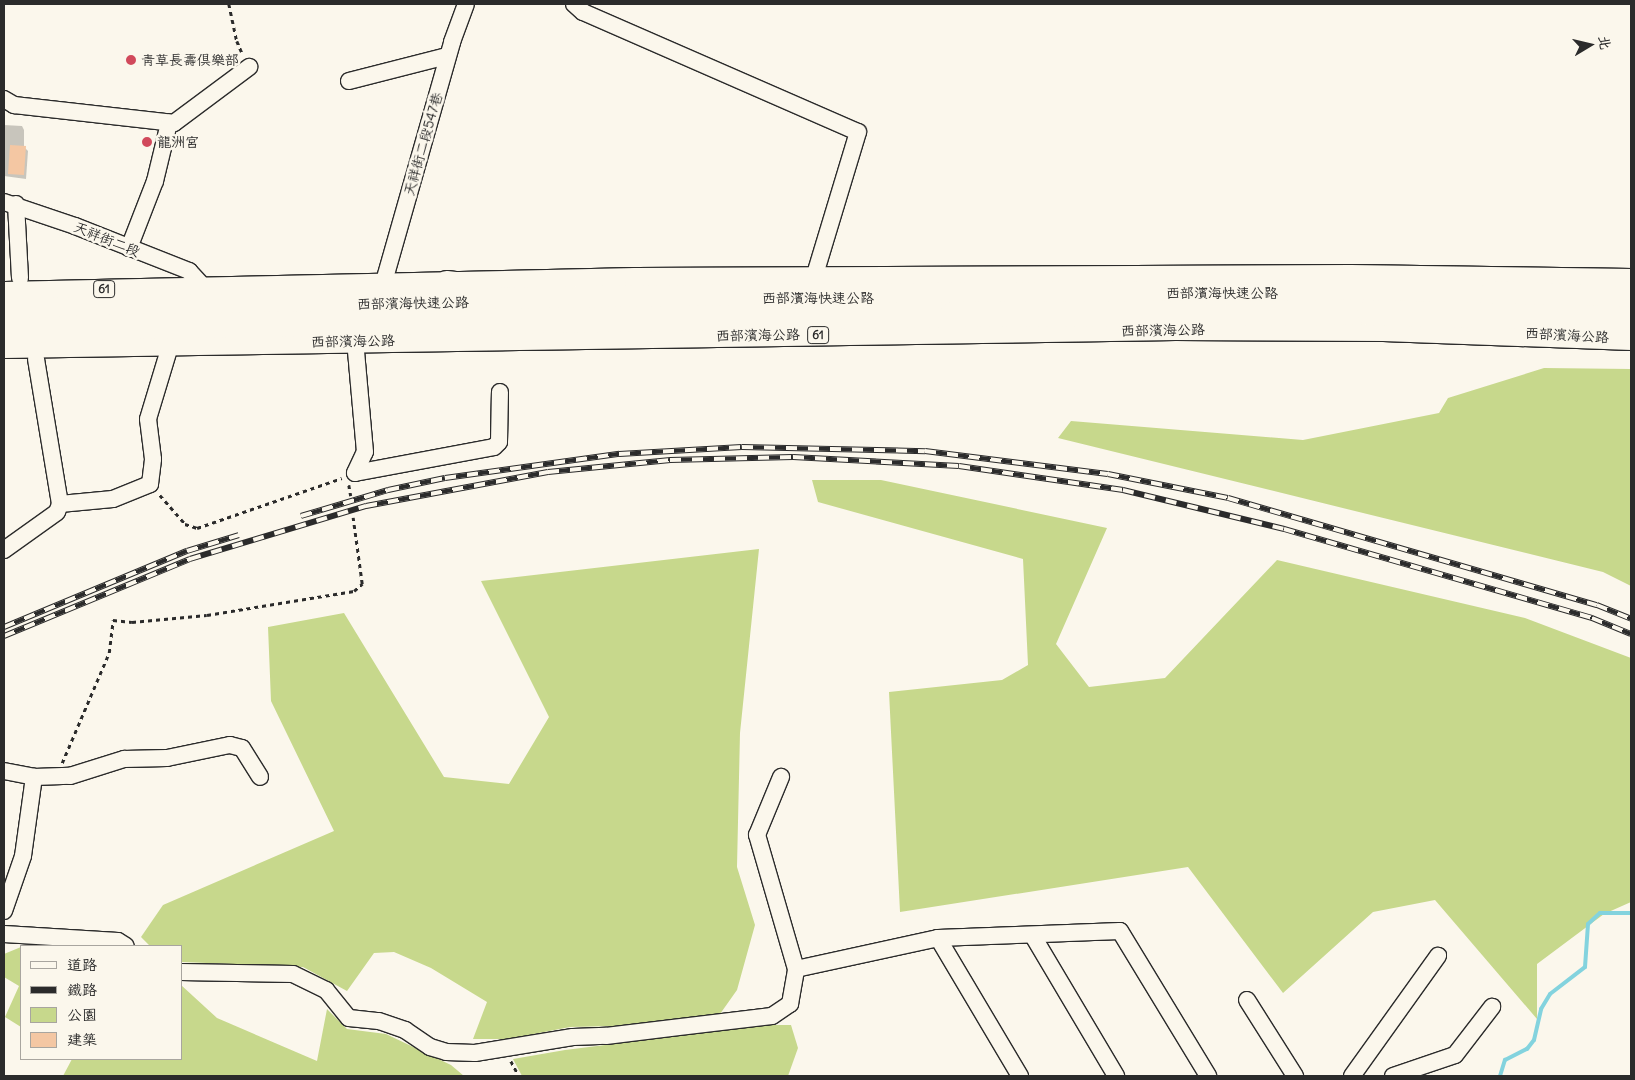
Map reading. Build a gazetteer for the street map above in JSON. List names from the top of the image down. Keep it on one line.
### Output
{"streets":{"highway":["61","西部濱海快速公路"],"main road":["西部濱海公路"],"street":["天祥街二段547巷","天祥街二段"]},"crossings":[["天祥街二段547巷","61"],["天祥街二段","61"]],"places":["青草長壽俱樂部","龍洲宮"],"legend":["道路","鐵路","公園","建築"],"north":"right"}
